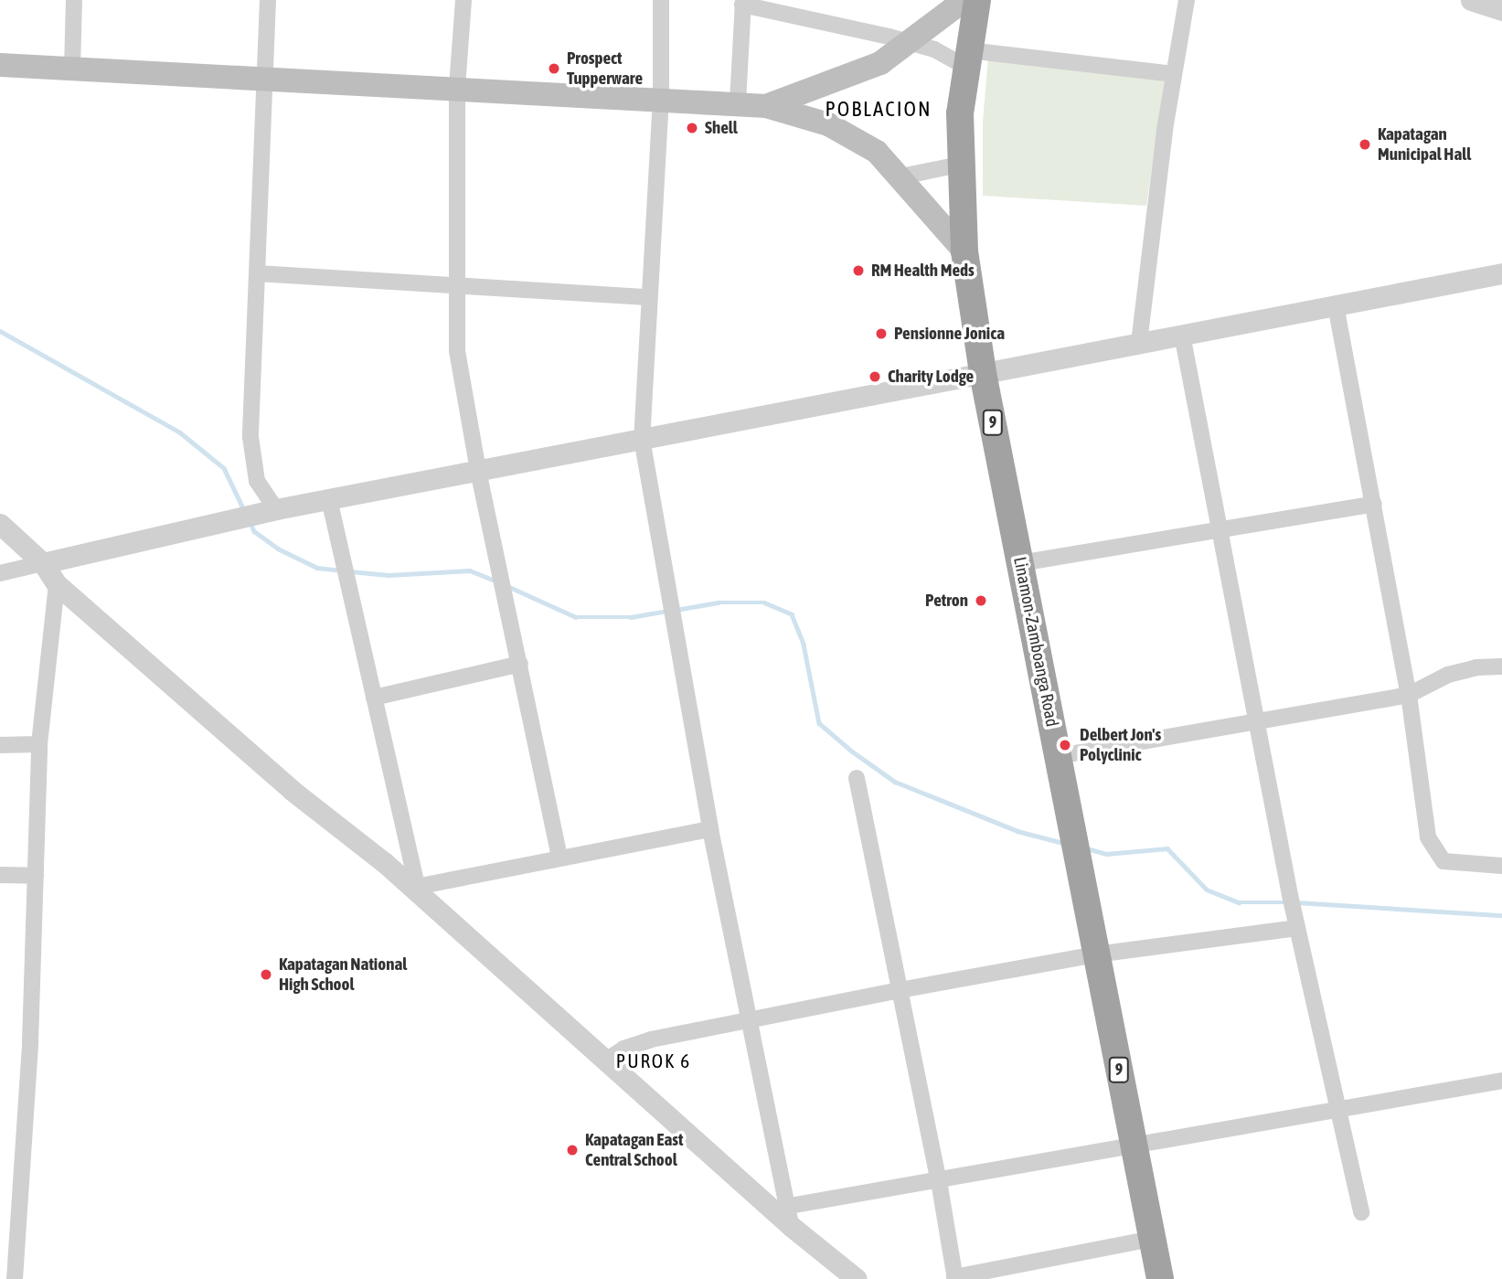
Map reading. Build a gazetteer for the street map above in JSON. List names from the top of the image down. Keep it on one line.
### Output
{"streets":{"highway":["9","Linamon-Zamboanga Road"]},"districts":["POBLACION","PUROK 6"],"places":["Prospect Tupperware","Shell","Kapatagan Municipal Hall","RM Health Meds","Pensionne Jonica","Charity Lodge","Petron","Delbert Jon's Polyclinic","Kapatagan National High School","Kapatagan East Central School"]}
